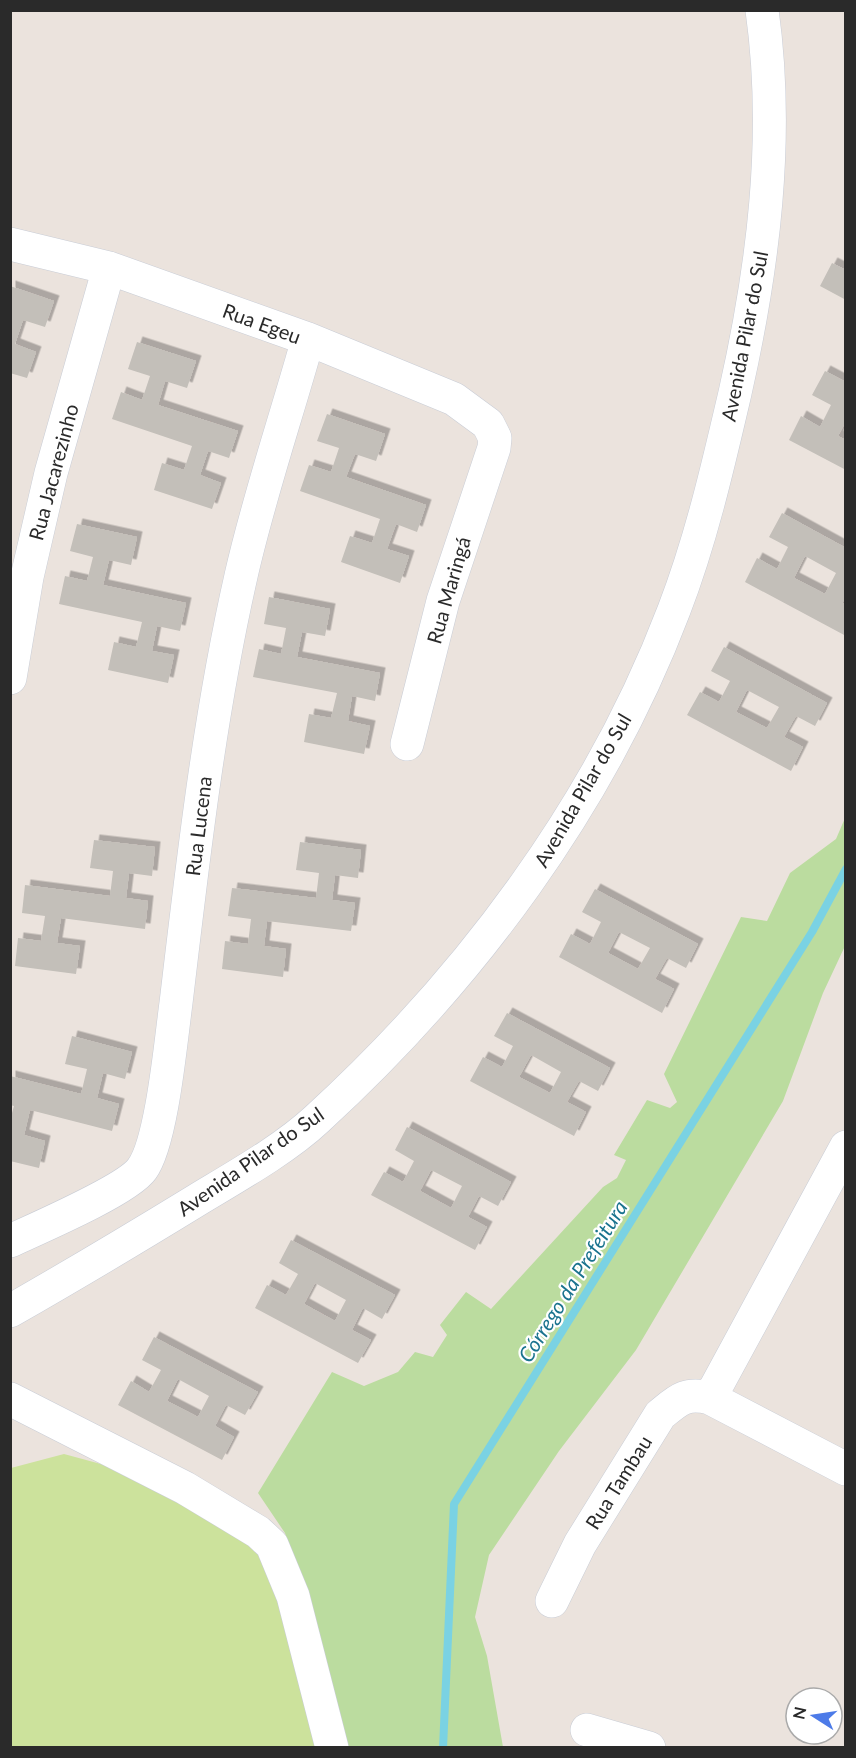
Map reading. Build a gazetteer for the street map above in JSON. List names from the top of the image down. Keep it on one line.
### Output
{"streets":{"street":["Rua Egeu","Avenida Pilar do Sul","Rua Jacarezinho","Rua Maringá","Rua Lucena","Rua Tambau"]},"crossings":[["Rua Egeu","Rua Jacarezinho"],["Rua Egeu","Rua Maringá"],["Rua Egeu","Rua Lucena"]],"water":["Córrego da Prefeitura"],"north":"left"}
